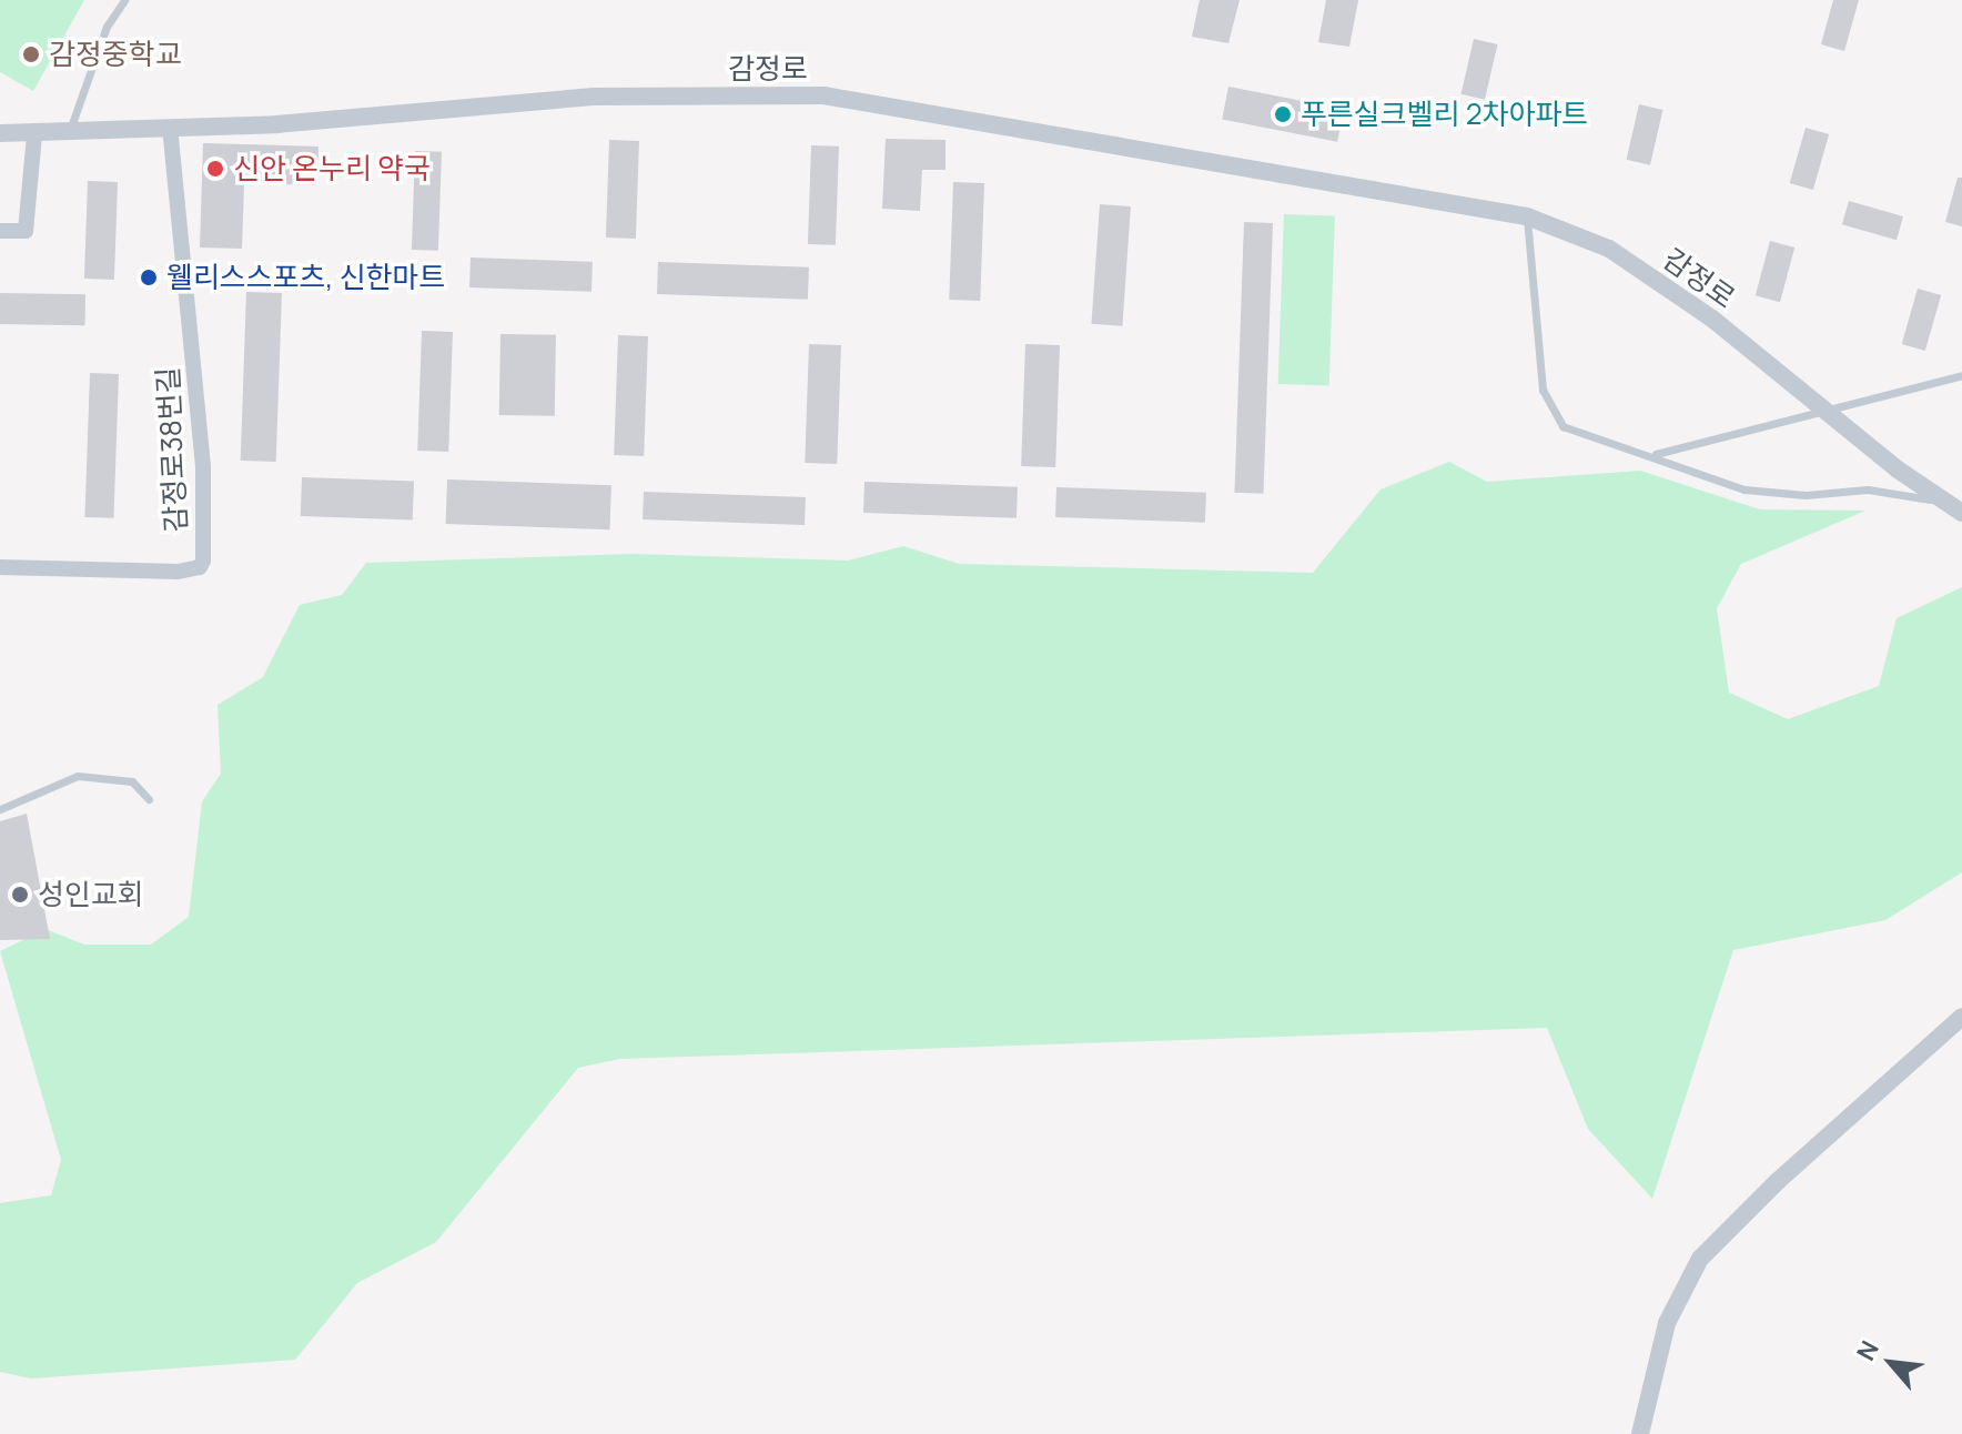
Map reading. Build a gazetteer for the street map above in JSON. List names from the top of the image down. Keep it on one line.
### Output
{"streets":{"street":["감정로","감정로38번길"]},"crossings":[["감정로","감정로38번길"]],"places":["감정중학교","푸른실크벨리 2차아파트","신안 온누리 약국","웰리스스포츠, 신한마트","성인교회"],"north":"top left"}
